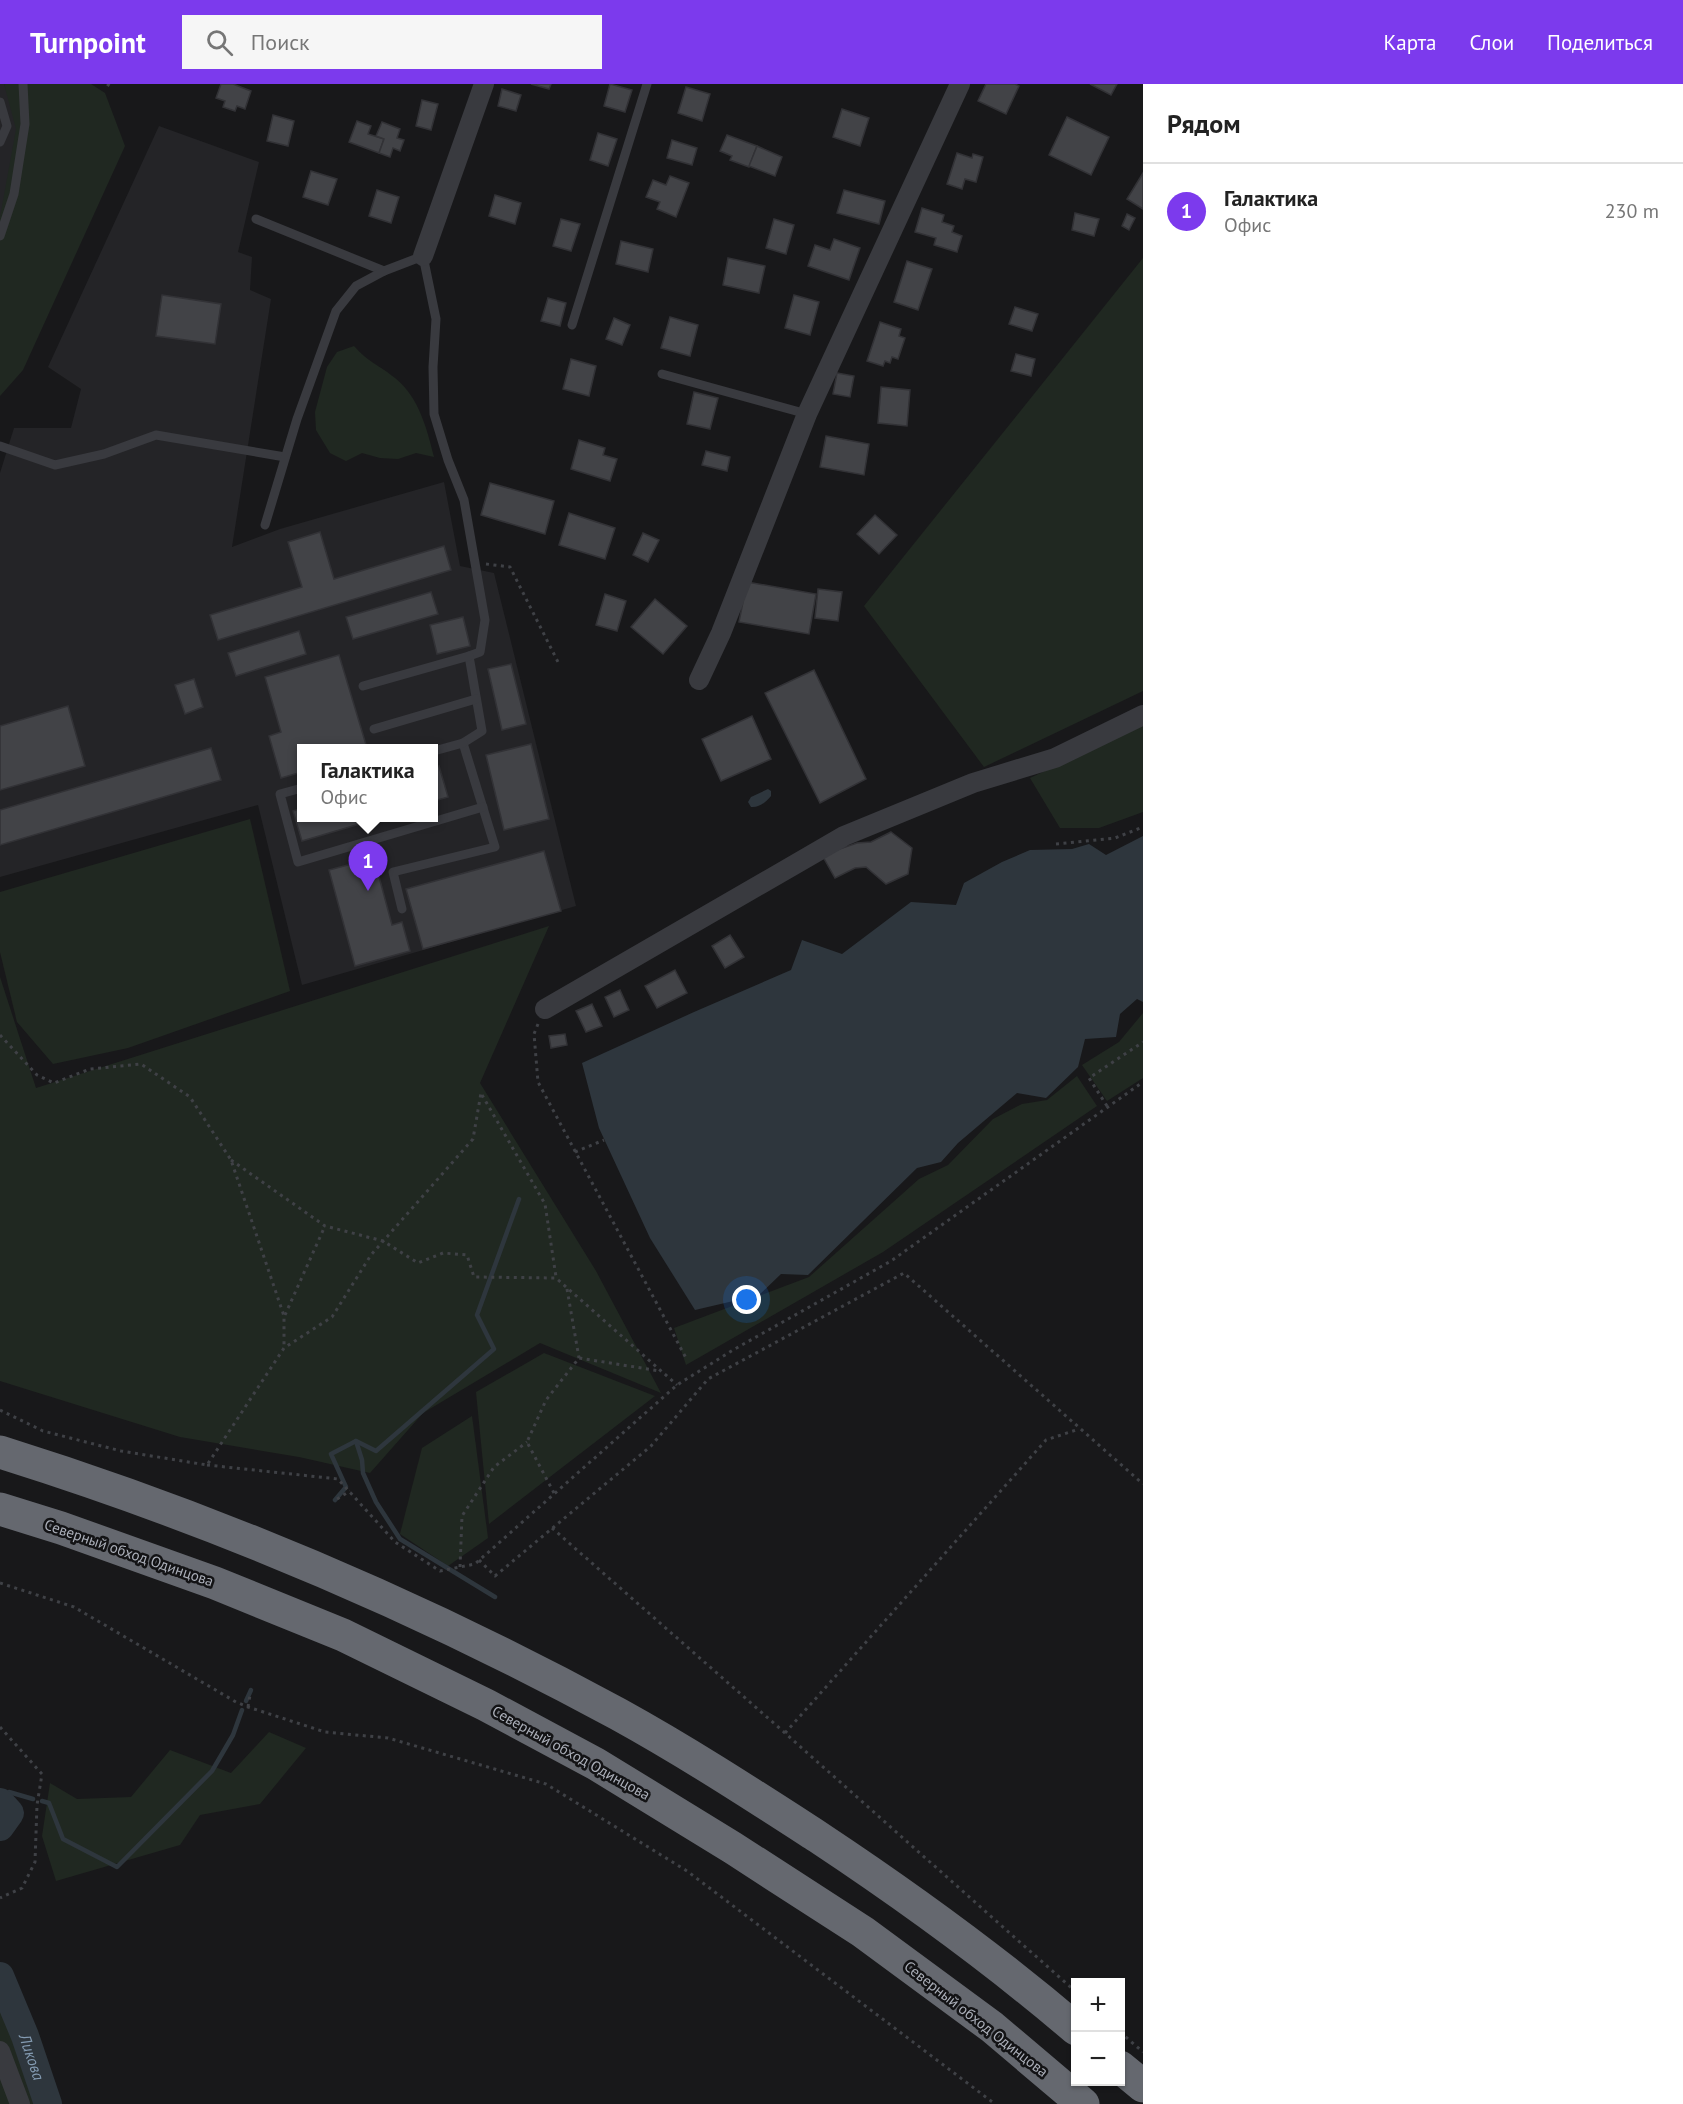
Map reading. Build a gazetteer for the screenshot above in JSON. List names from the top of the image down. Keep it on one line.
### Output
{"streets":{"highway":["Северный обход Одинцова"]},"water":["Ликова"],"page":{"header":"Turnpoint","search":"Поиск","nav":["Карта","Слои","Поделиться"],"heading":"Рядом","list":[{"mark":"1","name":"Галактика","note":"Офис","value":"230 m"}],"popup":["Галактика","Офис"],"pins":"1","map_buttons":["+","−"]}}
